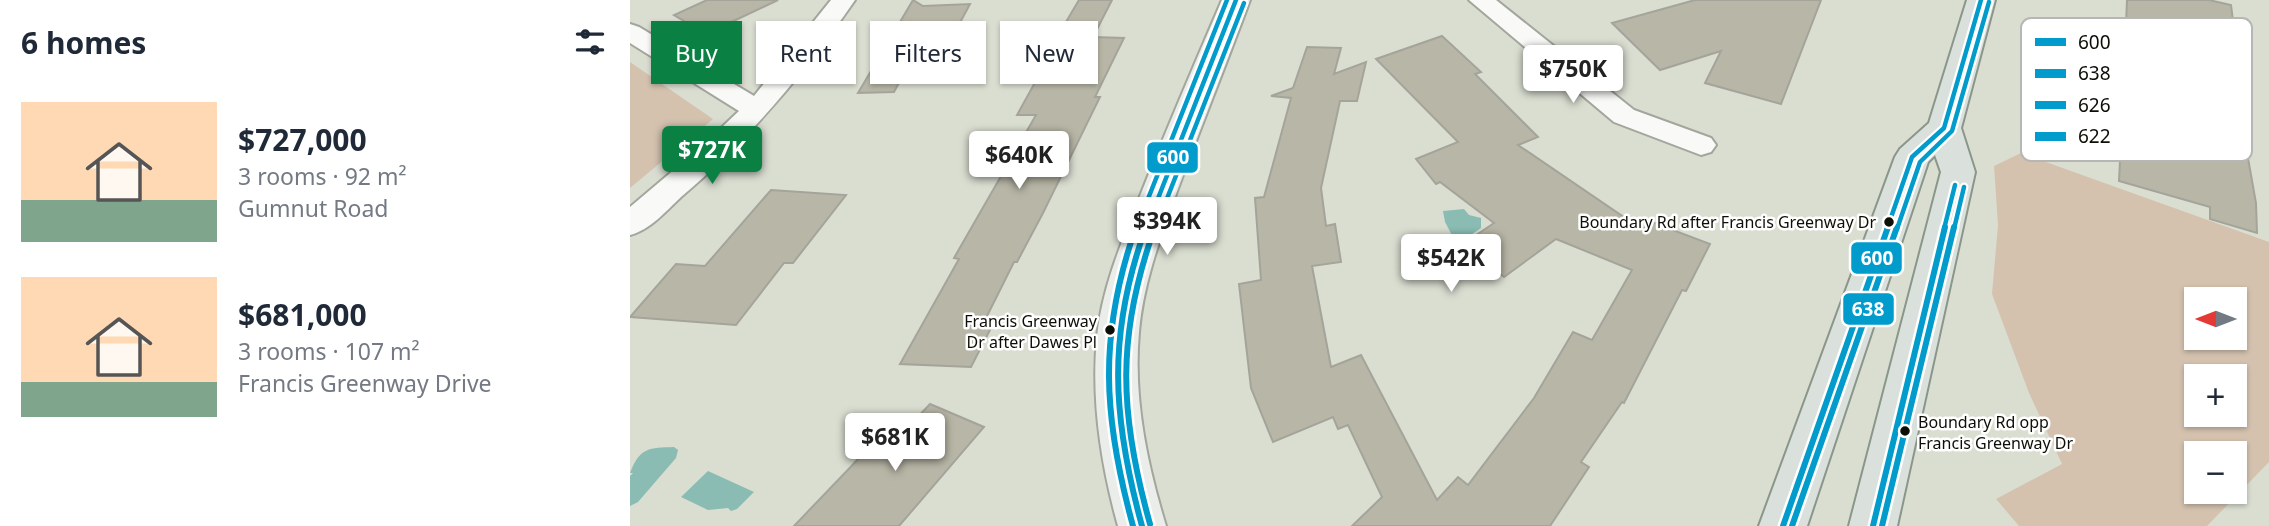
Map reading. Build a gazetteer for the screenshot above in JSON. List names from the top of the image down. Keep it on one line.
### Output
{"places":["Boundary Rd after Francis Greenway Dr","Francis Greenway Dr after Dawes Pl","Boundary Rd opp Francis Greenway Dr"],"lines":["transit line 600","transit line 622","transit line 638","transit line 626"],"legend":["600","638","626","622"],"north":"left","page":{"heading":"6 homes","chip":["Buy","Rent","Filters","New"],"price":["$750K","$727K","$640K","$394K","$542K","$681K"],"list":[{"name":"$727,000","note":"3 rooms · 92 m² · Gumnut Road"},{"name":"$681,000","note":"3 rooms · 107 m² · Francis Greenway Drive"}],"map_buttons":["+","−"]}}
